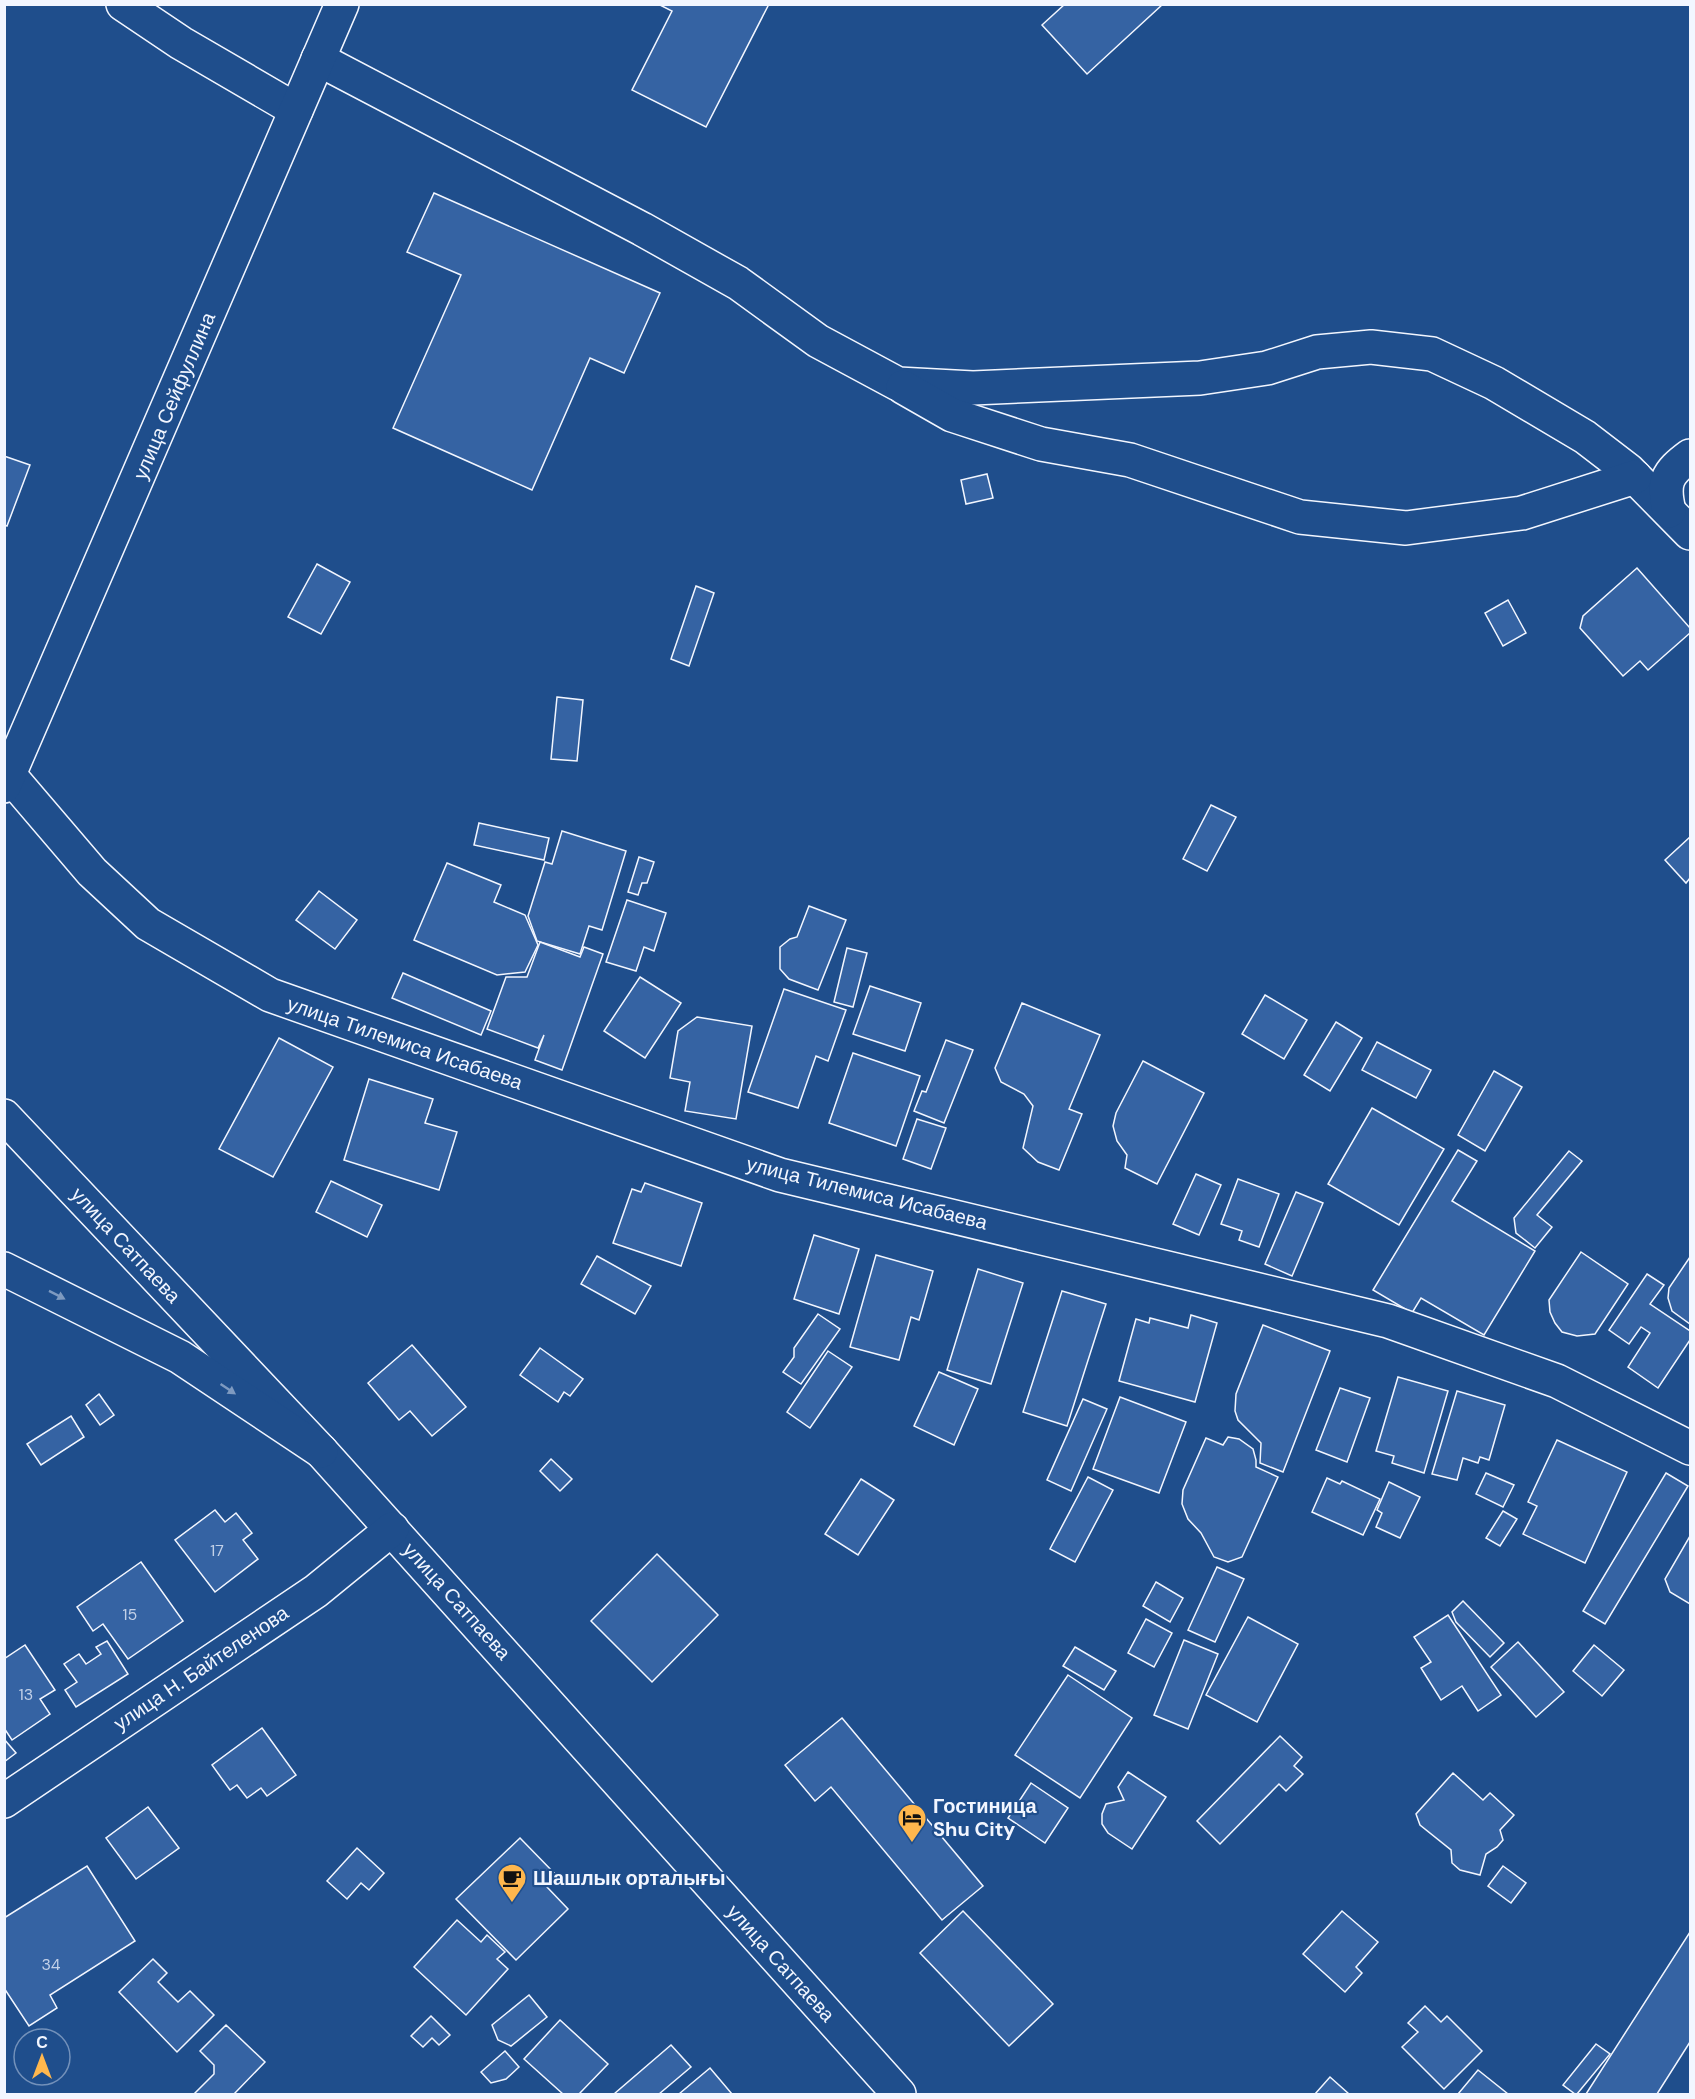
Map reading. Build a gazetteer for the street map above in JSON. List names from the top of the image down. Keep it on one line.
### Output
{"streets":{"street":["улица Сейфуллина","улица Тилемиса Исабаева","улица Сатпаева","улица Н. Байтеленова"]},"crossings":[["улица Сейфуллина","улица Тилемиса Исабаева"],["улица Сатпаева","улица Н. Байтеленова"]],"places":{"hotel":["Гостиница Shu City"],"cafe":["Шашлык орталығы"]},"house_numbers":["17","15","13","34"],"north":"top"}
